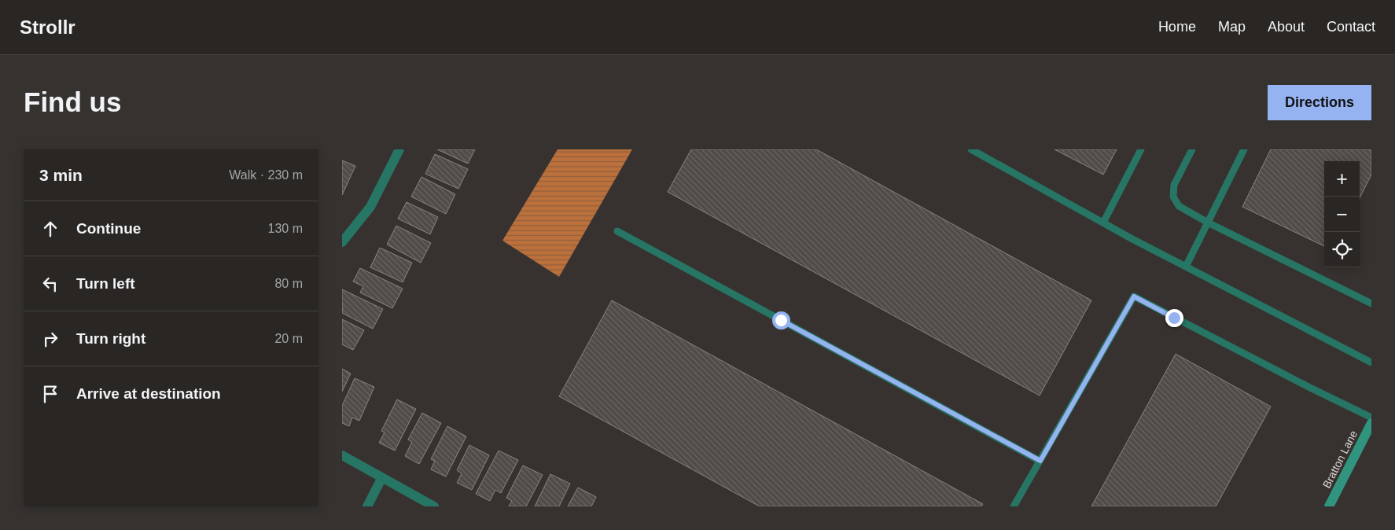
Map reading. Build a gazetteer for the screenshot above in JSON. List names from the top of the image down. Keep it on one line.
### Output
{"streets":{"street":["Bratton Lane"]},"page":{"header":"Strollr","nav":["Home","Map","About","Contact"],"buttons":"Directions","title":"Find us","heading":["3 min","Walk · 230 m"],"map_buttons":["+","−"],"list":[["Continue","130 m"],["Turn left","80 m"],["Turn right","20 m"],"Arrive at destination"]}}
